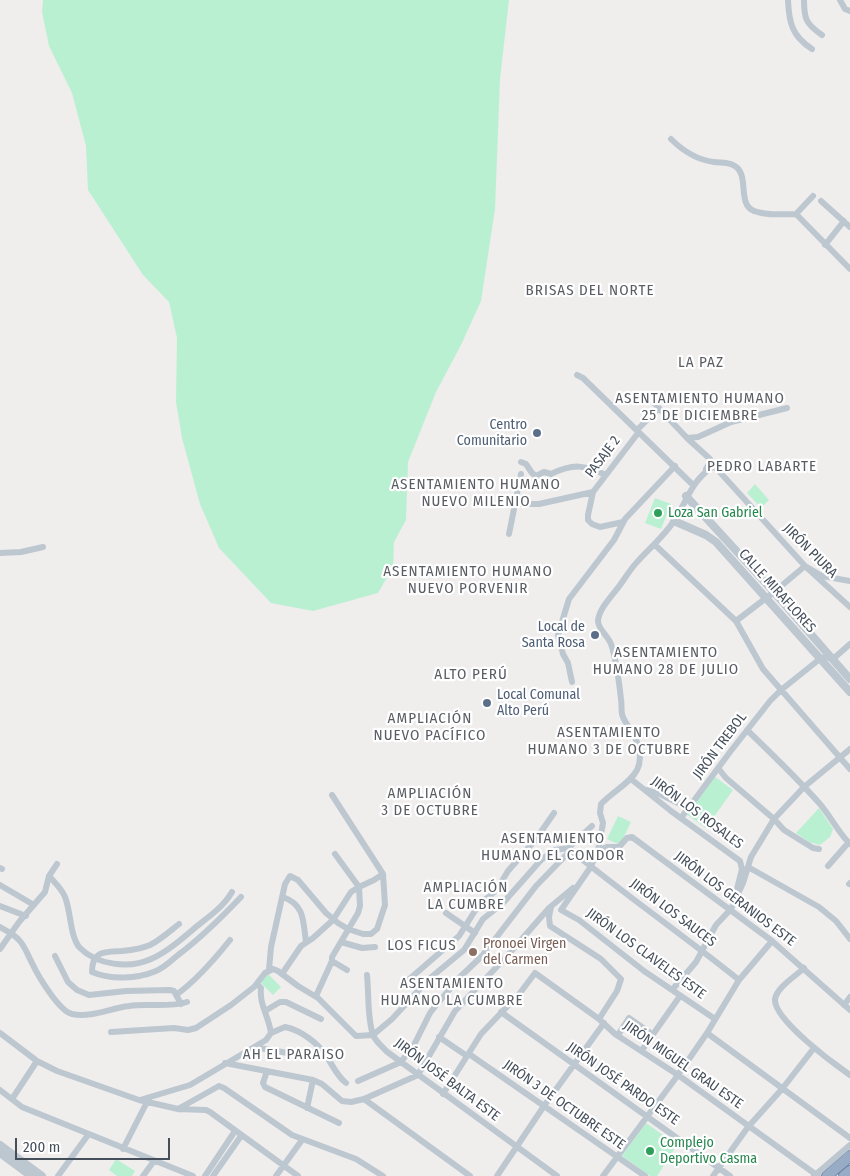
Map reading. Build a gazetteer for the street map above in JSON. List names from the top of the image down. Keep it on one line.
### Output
{"streets":{"street":["PASAJE 2","JIRÓN PIURA","CALLE MIRAFLORES","JIRÓN TREBOL","JIRÓN LOS ROSALES","JIRÓN LOS GERANIOS ESTE","JIRÓN LOS SAUCES","JIRÓN LOS CLAVELES ESTE","JIRÓN MIGUEL GRAU ESTE","JIRÓN JOSÉ BALTA ESTE","JIRÓN JOSÉ PARDO ESTE","JIRÓN 3 DE OCTUBRE ESTE"]},"crossings":[["CALLE MIRAFLORES","JIRÓN TREBOL"],["JIRÓN TREBOL","JIRÓN LOS ROSALES"],["JIRÓN MIGUEL GRAU ESTE","JIRÓN JOSÉ PARDO ESTE"]],"districts":["BRISAS DEL NORTE","LA PAZ","ASENTAMIENTO HUMANO 25 DE DICIEMBRE","PEDRO LABARTE","ASENTAMIENTO HUMANO NUEVO MILENIO","ASENTAMIENTO HUMANO NUEVO PORVENIR","ASENTAMIENTO HUMANO 28 DE JULIO","ALTO PERÚ","AMPLIACIÓN NUEVO PACÍFICO","ASENTAMIENTO HUMANO 3 DE OCTUBRE","AMPLIACIÓN 3 DE OCTUBRE","ASENTAMIENTO HUMANO EL CONDOR","AMPLIACIÓN LA CUMBRE","LOS FICUS","ASENTAMIENTO HUMANO LA CUMBRE","AH EL PARAISO"],"places":["Centro Comunitario","Loza San Gabriel","Local de Santa Rosa","Local Comunal Alto Perú","Pronoei Virgen del Carmen","Complejo Deportivo Casma"],"scale_bar":"200 m"}
